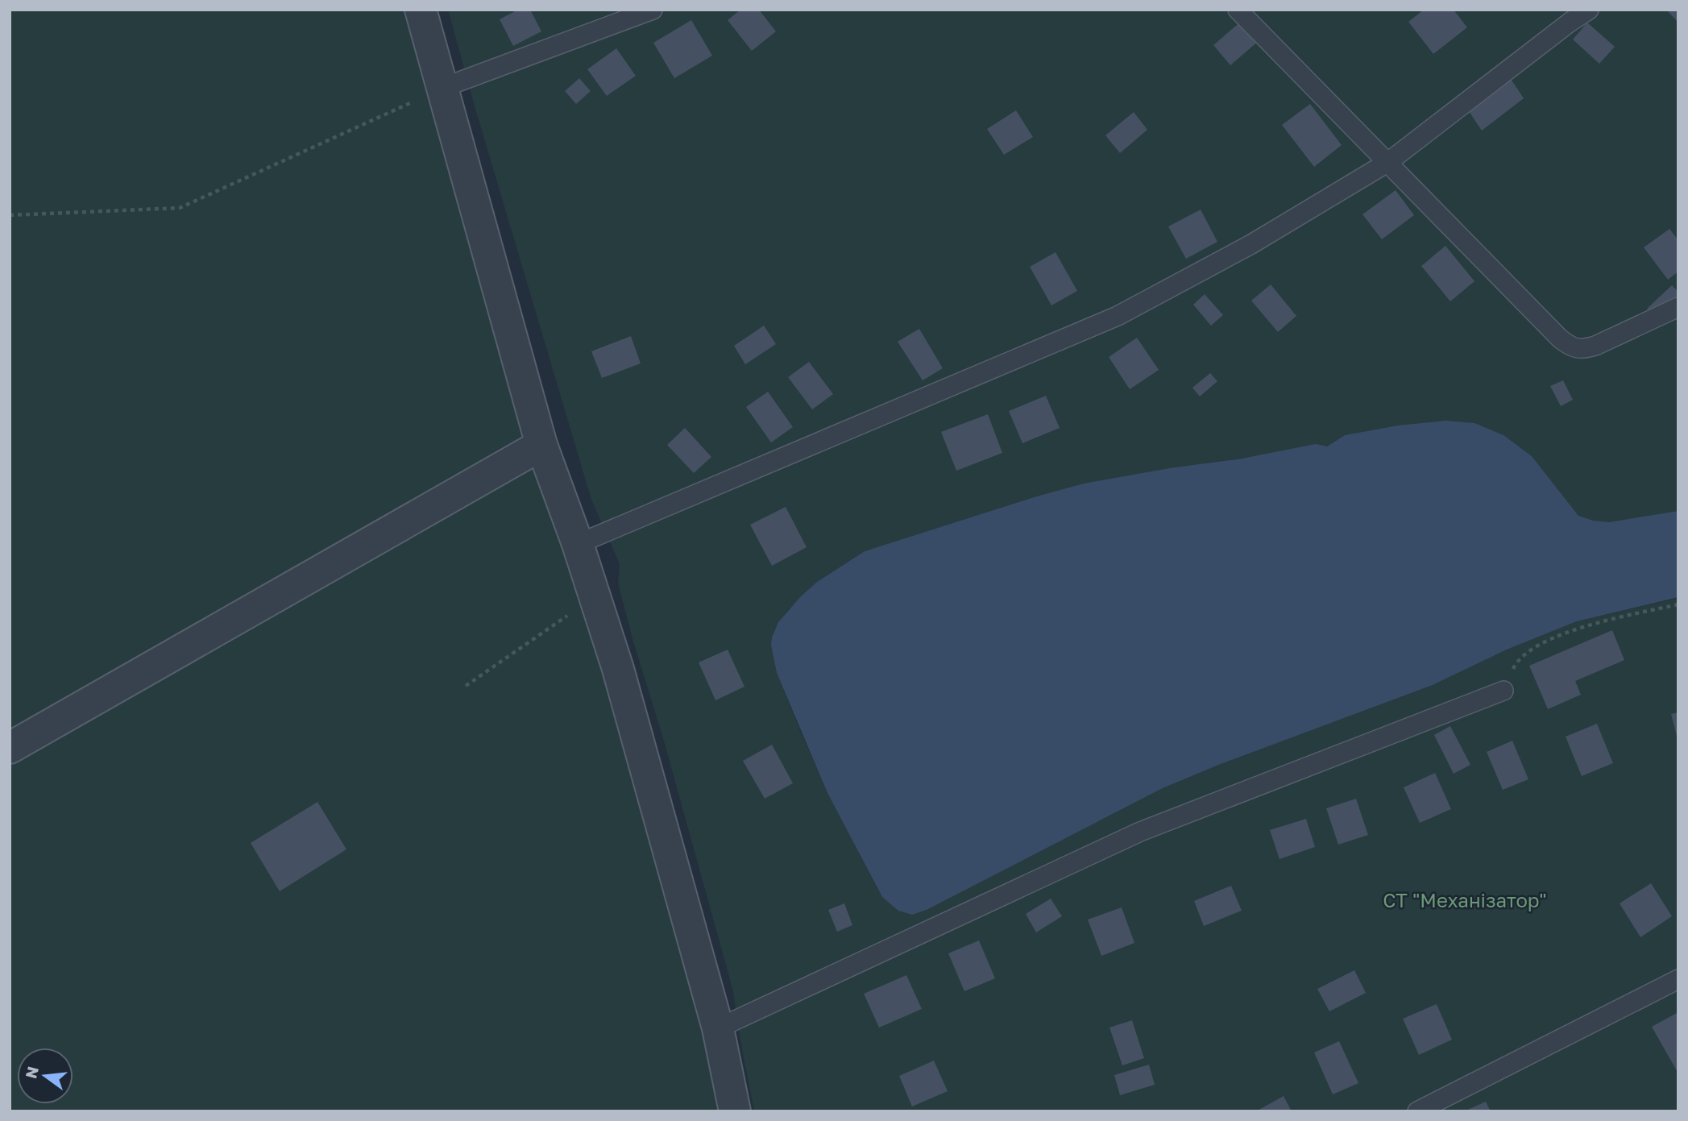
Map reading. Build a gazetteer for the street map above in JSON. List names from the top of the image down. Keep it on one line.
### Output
{"parks":["СТ \"Механізатор\""],"north":"left"}
